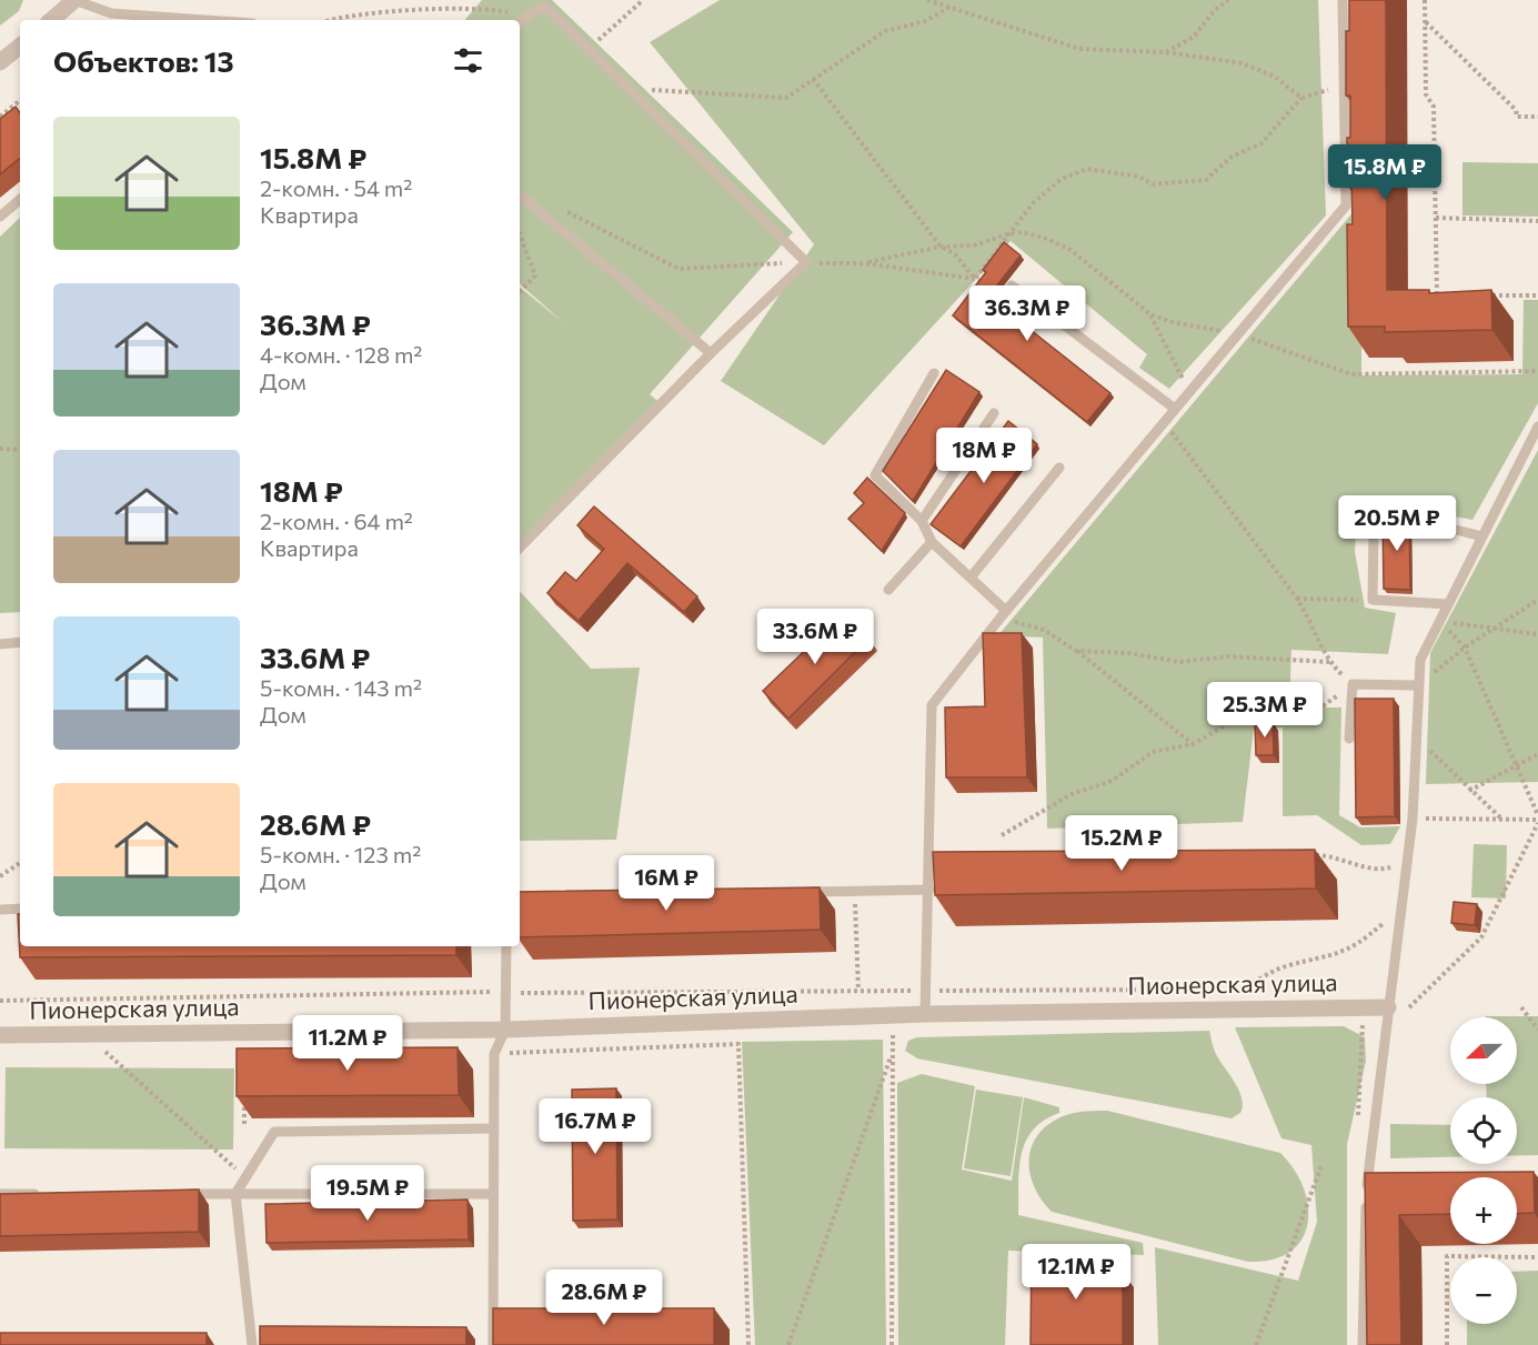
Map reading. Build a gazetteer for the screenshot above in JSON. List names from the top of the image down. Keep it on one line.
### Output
{"streets":{"street":["Пионерская улица"]},"north":"left","page":{"heading":"Объектов: 13","list":[{"name":"15.8M ₽","note":"2-комн. · 54 m² · Квартира"},{"name":"36.3M ₽","note":"4-комн. · 128 m² · Дом"},{"name":"18M ₽","note":"2-комн. · 64 m² · Квартира"},{"name":"33.6M ₽","note":"5-комн. · 143 m² · Дом"},{"name":"28.6M ₽","note":"5-комн. · 123 m² · Дом"}],"price":["15.8M ₽","36.3M ₽","18M ₽","20.5M ₽","33.6M ₽","25.3M ₽","15.2M ₽","16M ₽","11.2M ₽","16.7M ₽","19.5M ₽","12.1M ₽","28.6M ₽"],"map_buttons":["+","−"]}}
